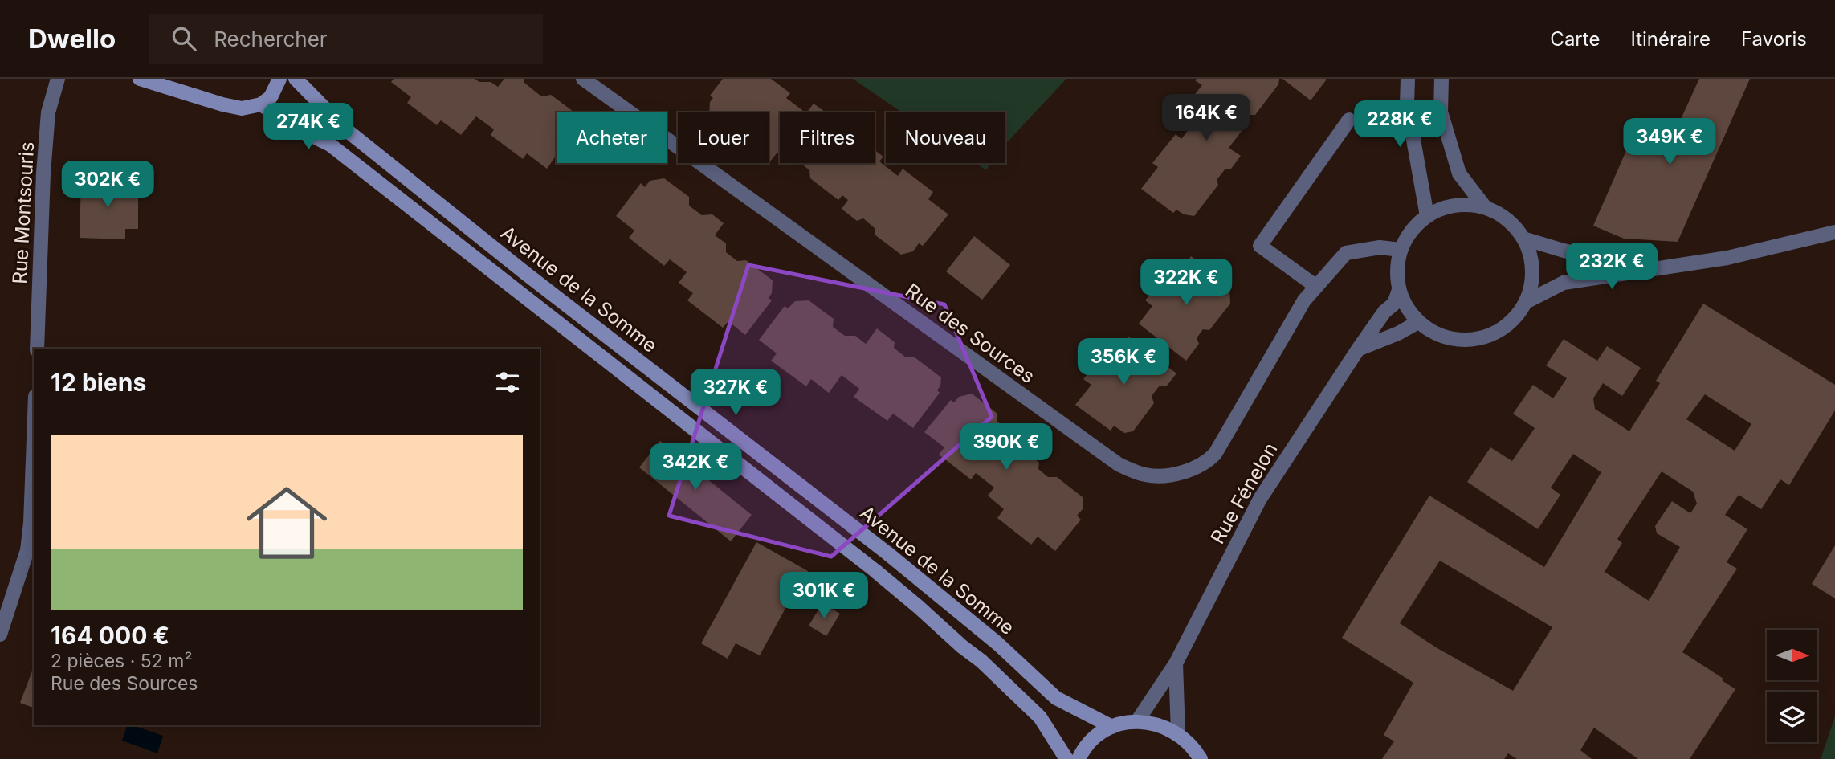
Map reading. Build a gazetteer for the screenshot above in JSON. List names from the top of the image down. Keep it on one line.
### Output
{"streets":{"street":["Rue Montsouris","Avenue de la Somme","Rue des Sources","Rue Fénelon"]},"crossings":[["Rue des Sources","Rue Fénelon"]],"north":"right","page":{"header":"Dwello","search":"Rechercher","nav":["Carte","Itinéraire","Favoris"],"price":["164K €","228K €","274K €","349K €","302K €","232K €","322K €","356K €","327K €","390K €","342K €","301K €"],"chip":["Acheter","Louer","Filtres","Nouveau"],"heading":"12 biens","list":[{"name":"164 000 €","note":"2 pièces · 52 m² · Rue des Sources"}]}}
